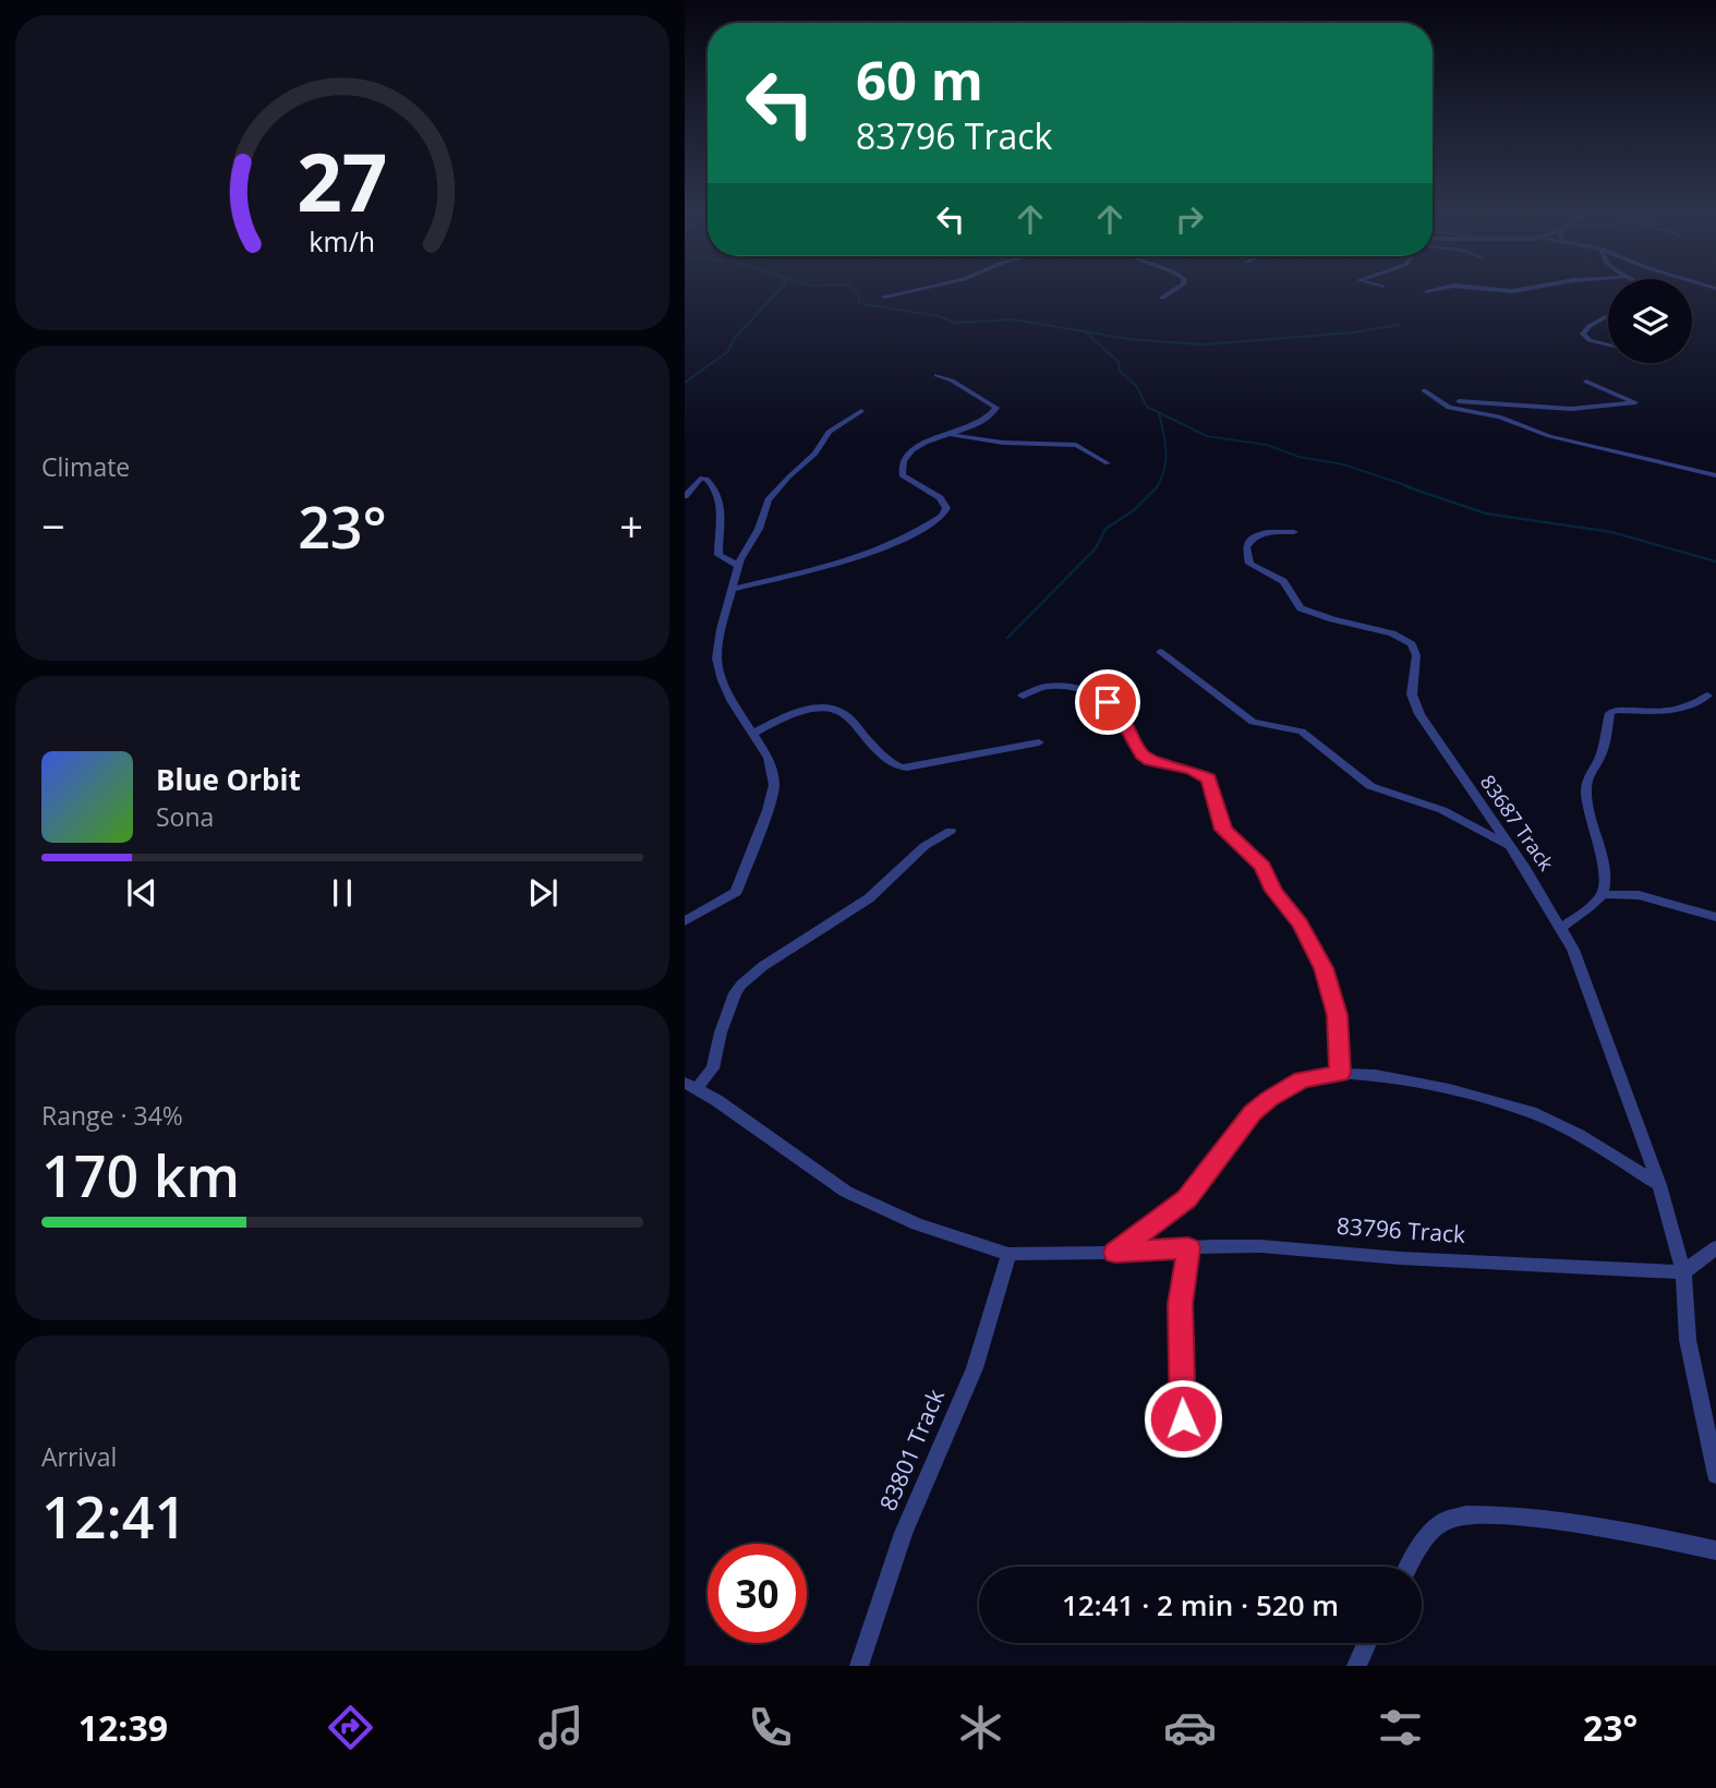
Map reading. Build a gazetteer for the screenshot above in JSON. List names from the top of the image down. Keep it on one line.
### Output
{"streets":{"street":["83687 Track","83796 Track","83801 Track"]},"crossings":[["83687 Track","83796 Track"],["83796 Track","83801 Track"]],"page":{"turn":["60 m","83796 Track"],"tile":["Climate",["Range · 34%","170 km"],["Arrival","12:41"]],"heat":["−","23°","+"],"song":["Blue Orbit","Sona"],"limit":"30","trip":"12:41 · 2 min · 520 m","tabs":["12:39","23°"],"gauge":["27","km/h"]}}
